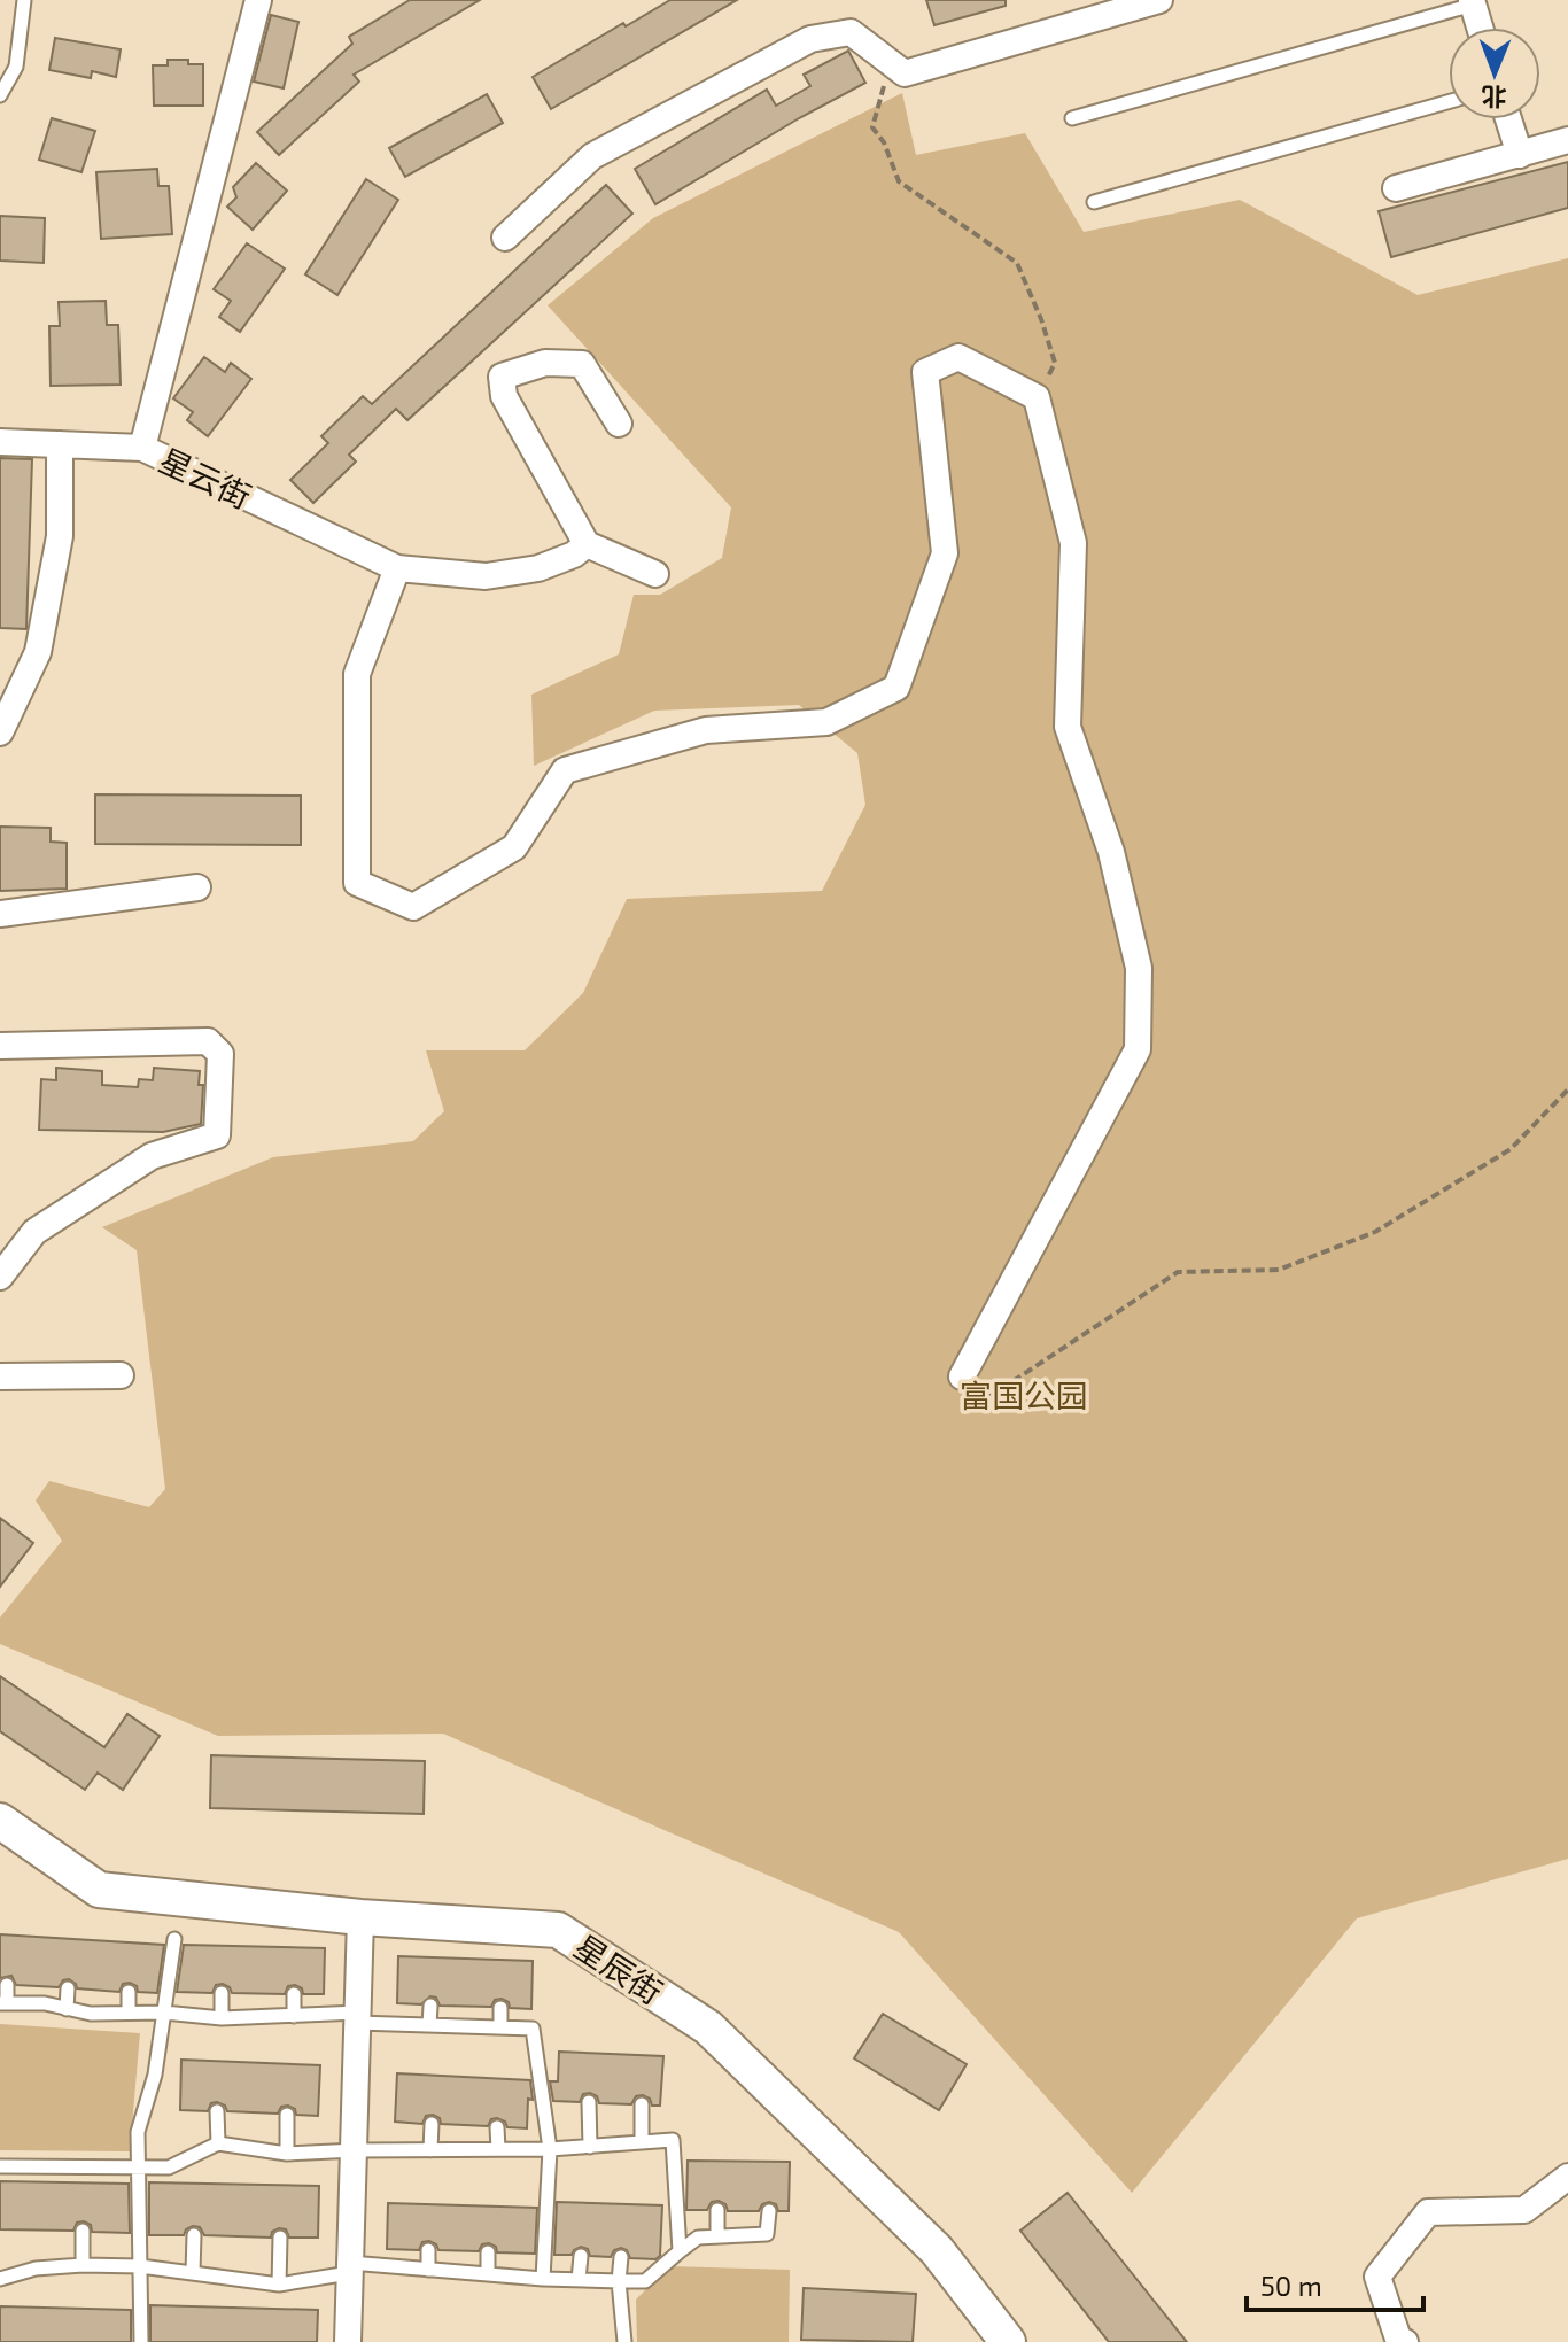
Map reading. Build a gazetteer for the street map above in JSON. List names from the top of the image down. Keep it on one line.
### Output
{"streets":{"street":["星云街","星辰街"]},"parks":["富国公园"],"scale_bar":"50 m","north":"bottom"}
